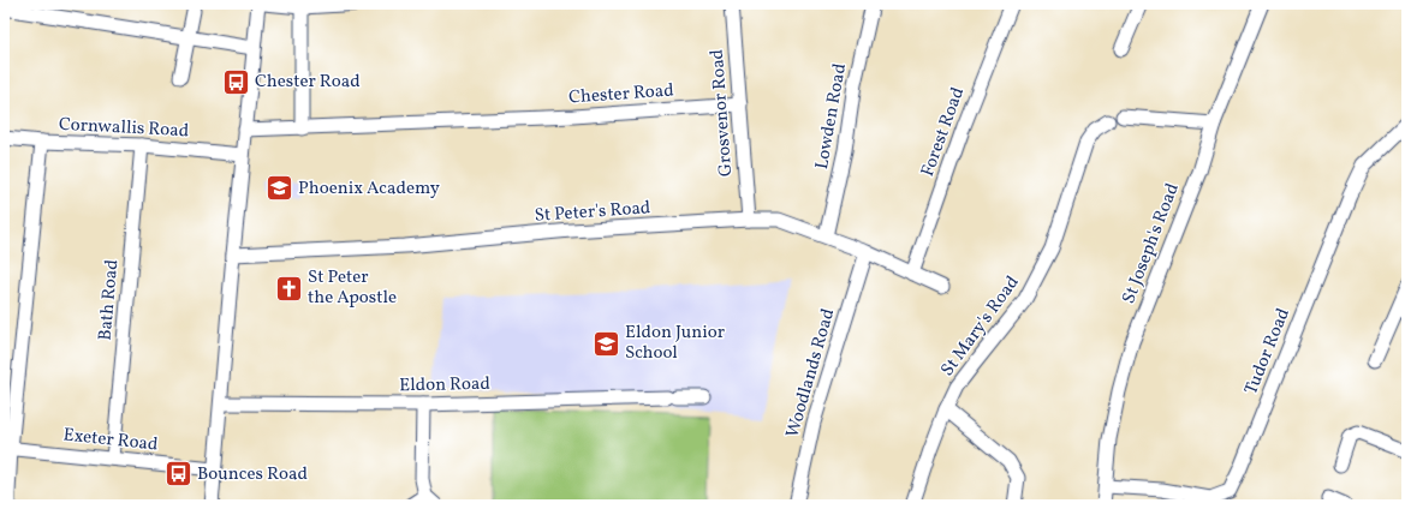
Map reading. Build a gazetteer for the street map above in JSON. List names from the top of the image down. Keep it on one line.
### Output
{"streets":{"street":["Chester Road","Grosvenor Road","Lowden Road","Cornwallis Road","Forest Road","St Peter's Road","St Joseph's Road","Bath Road","St Mary's Road","Tudor Road","Woodlands Road","Eldon Road","Exeter Road"]},"crossings":[["Chester Road","Grosvenor Road"],["Grosvenor Road","St Peter's Road"],["Lowden Road","St Peter's Road"],["Cornwallis Road","Bath Road"],["Forest Road","St Peter's Road"],["St Peter's Road","Woodlands Road"],["St Joseph's Road","Tudor Road"],["Bath Road","Exeter Road"]],"places":{"bus stop":["Chester Road","Bounces Road"],"school or university":["Phoenix Academy","Eldon Junior School"],"church":["St Peter the Apostle"]}}
